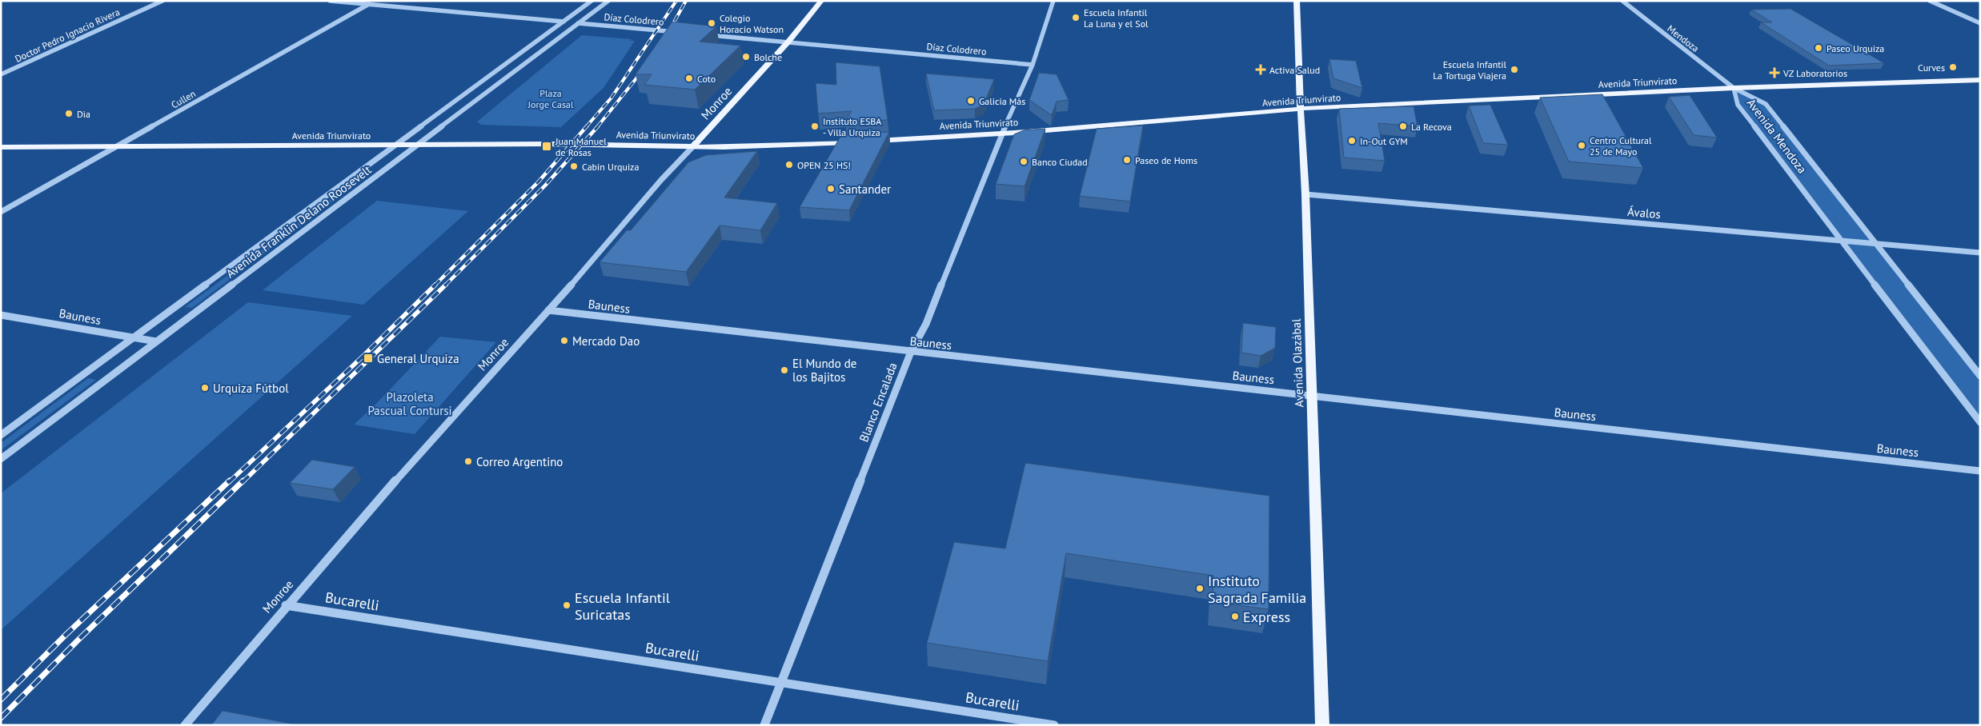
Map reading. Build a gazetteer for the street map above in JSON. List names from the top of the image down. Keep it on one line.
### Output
{"streets":{"main road":["Avenida Triunvirato","Monroe","Avenida Olazábal"],"street":["Díaz Colodrero","Doctor Pedro Ignacio Rivera","Mendoza","Cullen","Avenida Mendoza","Ávalos","Avenida Franklin Delano Roosevelt","Bauness","Blanco Encalada","Bucarelli"]},"crossings":[["Díaz Colodrero","Cullen"],["Díaz Colodrero","Monroe"],["Díaz Colodrero","Avenida Franklin Delano Roosevelt"],["Díaz Colodrero","Blanco Encalada"],["Mendoza","Avenida Triunvirato"],["Mendoza","Avenida Mendoza"],["Avenida Triunvirato","Cullen"],["Avenida Triunvirato","Monroe"],["Avenida Triunvirato","Avenida Mendoza"],["Avenida Triunvirato","Avenida Franklin Delano Roosevelt"],["Avenida Triunvirato","Avenida Olazábal"],["Avenida Triunvirato","Blanco Encalada"],["Monroe","Bauness"],["Monroe","Bucarelli"],["Avenida Mendoza","Ávalos"],["Ávalos","Avenida Olazábal"],["Avenida Franklin Delano Roosevelt","Bauness"],["Bauness","Avenida Olazábal"],["Bauness","Blanco Encalada"],["Blanco Encalada","Bucarelli"]],"parks":["Plaza Jorge Casal","Plazoleta Pascual Contursi"],"places":{"other":["Escuela Infantil La Luna y el Sol","Colegio Horacio Watson","Paseo Urquiza","Bolche","Curves","Escuela Infantil La Tortuga Viajera","Coto","Galicia Más","Dia","Instituto ESBA - Villa Urquiza","La Recova","In-Out GYM","Centro Cultural 25 de Mayo","Paseo de Homs","Banco Ciudad","OPEN 25 HS!","Cabin Urquiza","Santander","Mercado Dao","El Mundo de los Bajitos","Urquiza Fútbol","Correo Argentino","Instituto Sagrada Familia","Escuela Infantil Suricatas","Express"],"health":["Activa Salud","VZ Laboratorios"],"transit":["Juan Manuel de Rosas","General Urquiza"]}}
